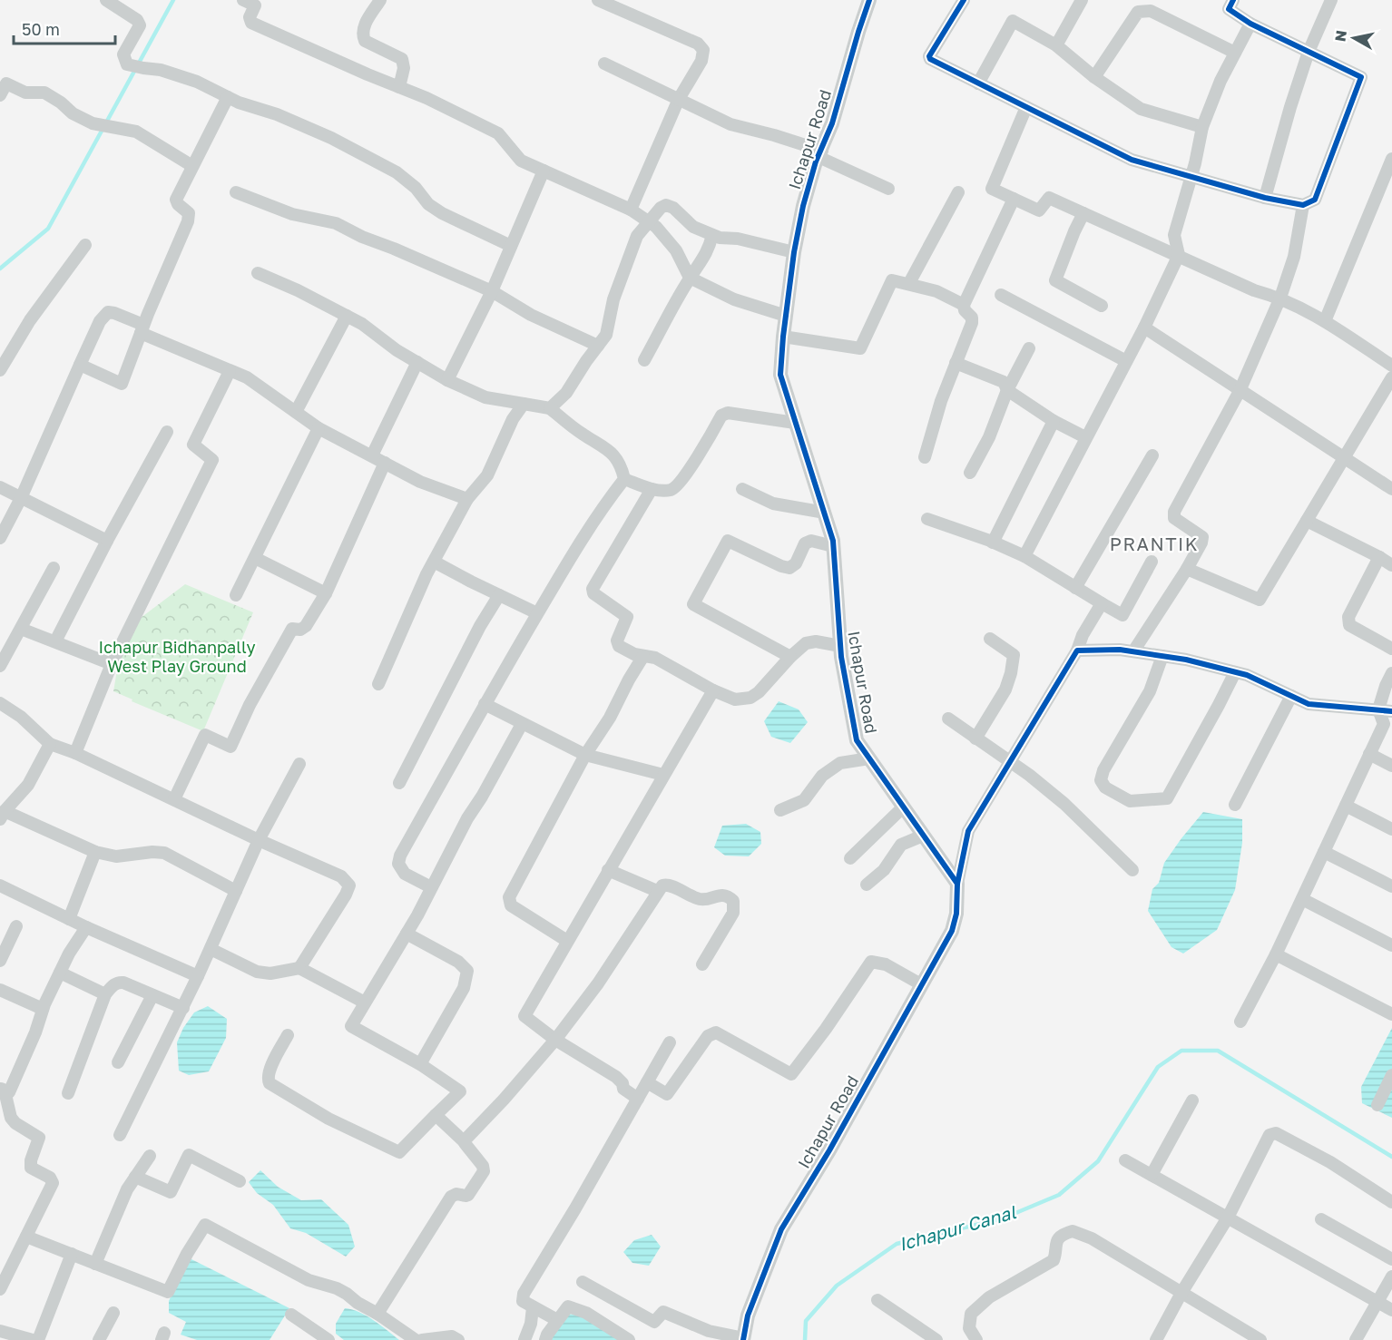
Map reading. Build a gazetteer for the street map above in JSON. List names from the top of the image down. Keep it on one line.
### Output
{"streets":{"street":["Ichapur Road"]},"districts":["PRANTIK"],"water":["Ichapur Canal"],"parks":["Ichapur Bidhanpally West Play Ground"],"scale_bar":"50 m","north":"left"}
